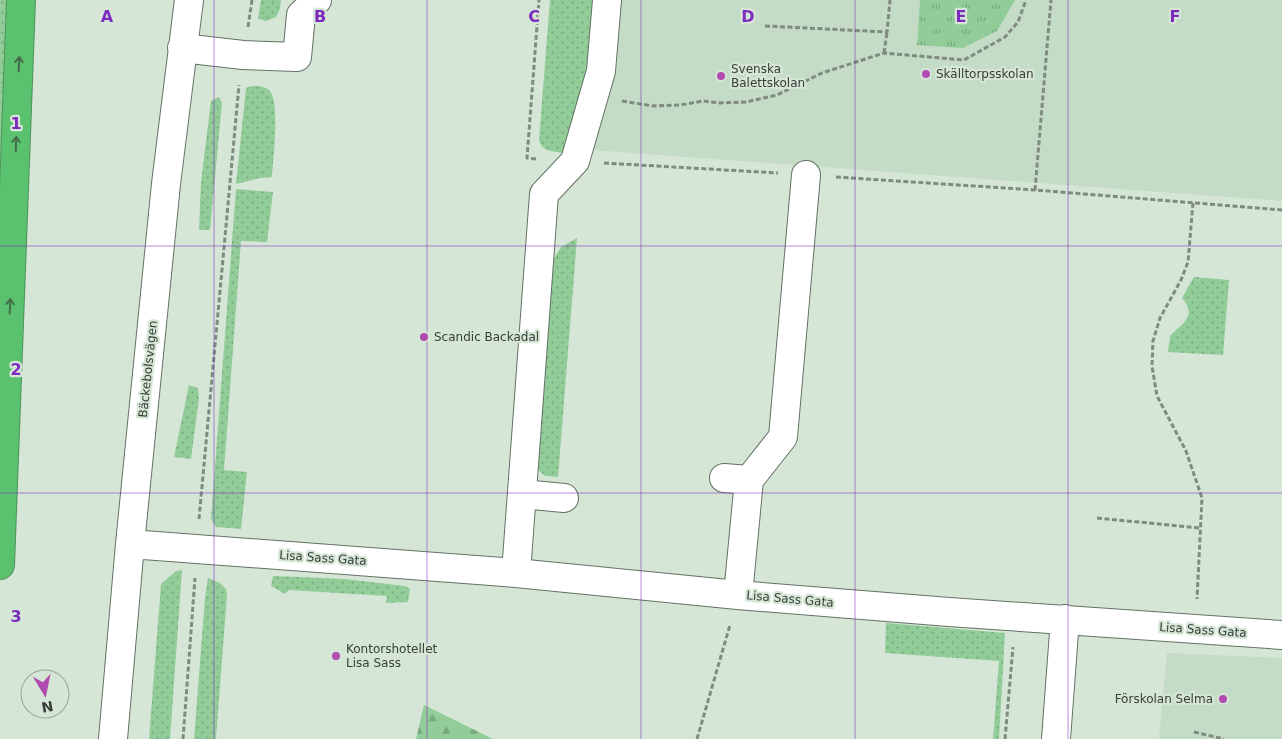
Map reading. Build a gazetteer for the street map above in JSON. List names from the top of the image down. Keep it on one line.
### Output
{"streets":{"street":["Bäckebolsvägen","Lisa Sass Gata"]},"crossings":[["Bäckebolsvägen","Lisa Sass Gata"]],"places":["Skälltorpsskolan","Svenska Balettskolan","Scandic Backadal","Kontorshotellet Lisa Sass","Förskolan Selma"],"north":"bottom","grid":{"columns":["A","B","C","D","E","F"],"rows":["1","2","3"]}}
